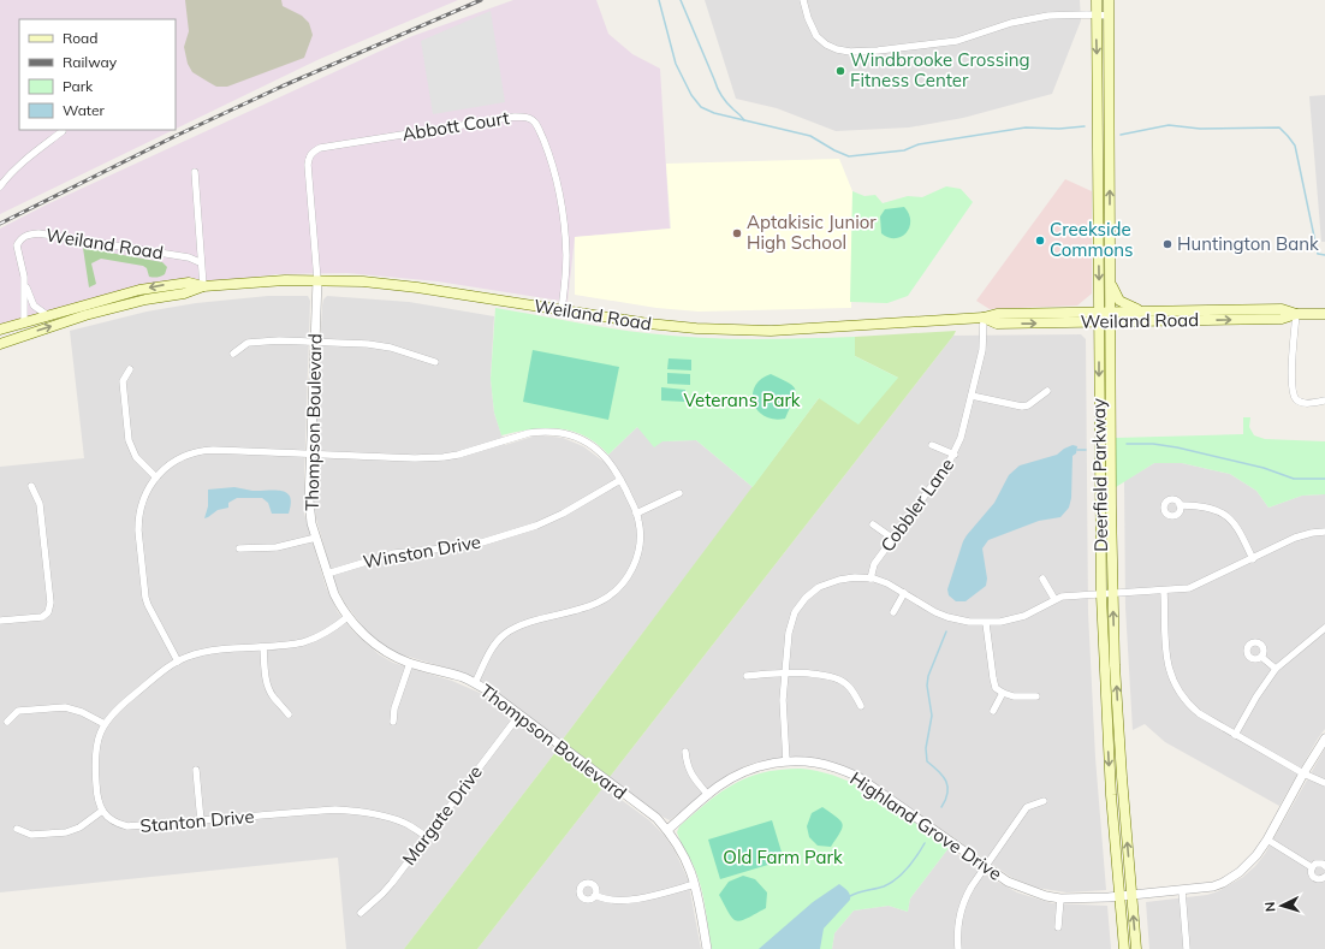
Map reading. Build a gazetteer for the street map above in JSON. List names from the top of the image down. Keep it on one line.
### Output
{"streets":{"main road":["Weiland Road","Deerfield Parkway"],"street":["Abbott Court","Thompson Boulevard","Cobbler Lane","Winston Drive","Margate Drive","Stanton Drive","Highland Grove Drive"]},"crossings":[["Abbott Court","Weiland Road"],["Abbott Court","Thompson Boulevard"],["Weiland Road","Thompson Boulevard"],["Weiland Road","Deerfield Parkway"],["Weiland Road","Cobbler Lane"],["Thompson Boulevard","Winston Drive"],["Thompson Boulevard","Margate Drive"],["Thompson Boulevard","Highland Grove Drive"],["Deerfield Parkway","Highland Grove Drive"],["Margate Drive","Stanton Drive"]],"parks":["Veterans Park","Old Farm Park"],"places":["Windbrooke Crossing Fitness Center","Aptakisic Junior High School","Creekside Commons","Huntington Bank"],"legend":["Road","Railway","Park","Water"],"north":"left"}
